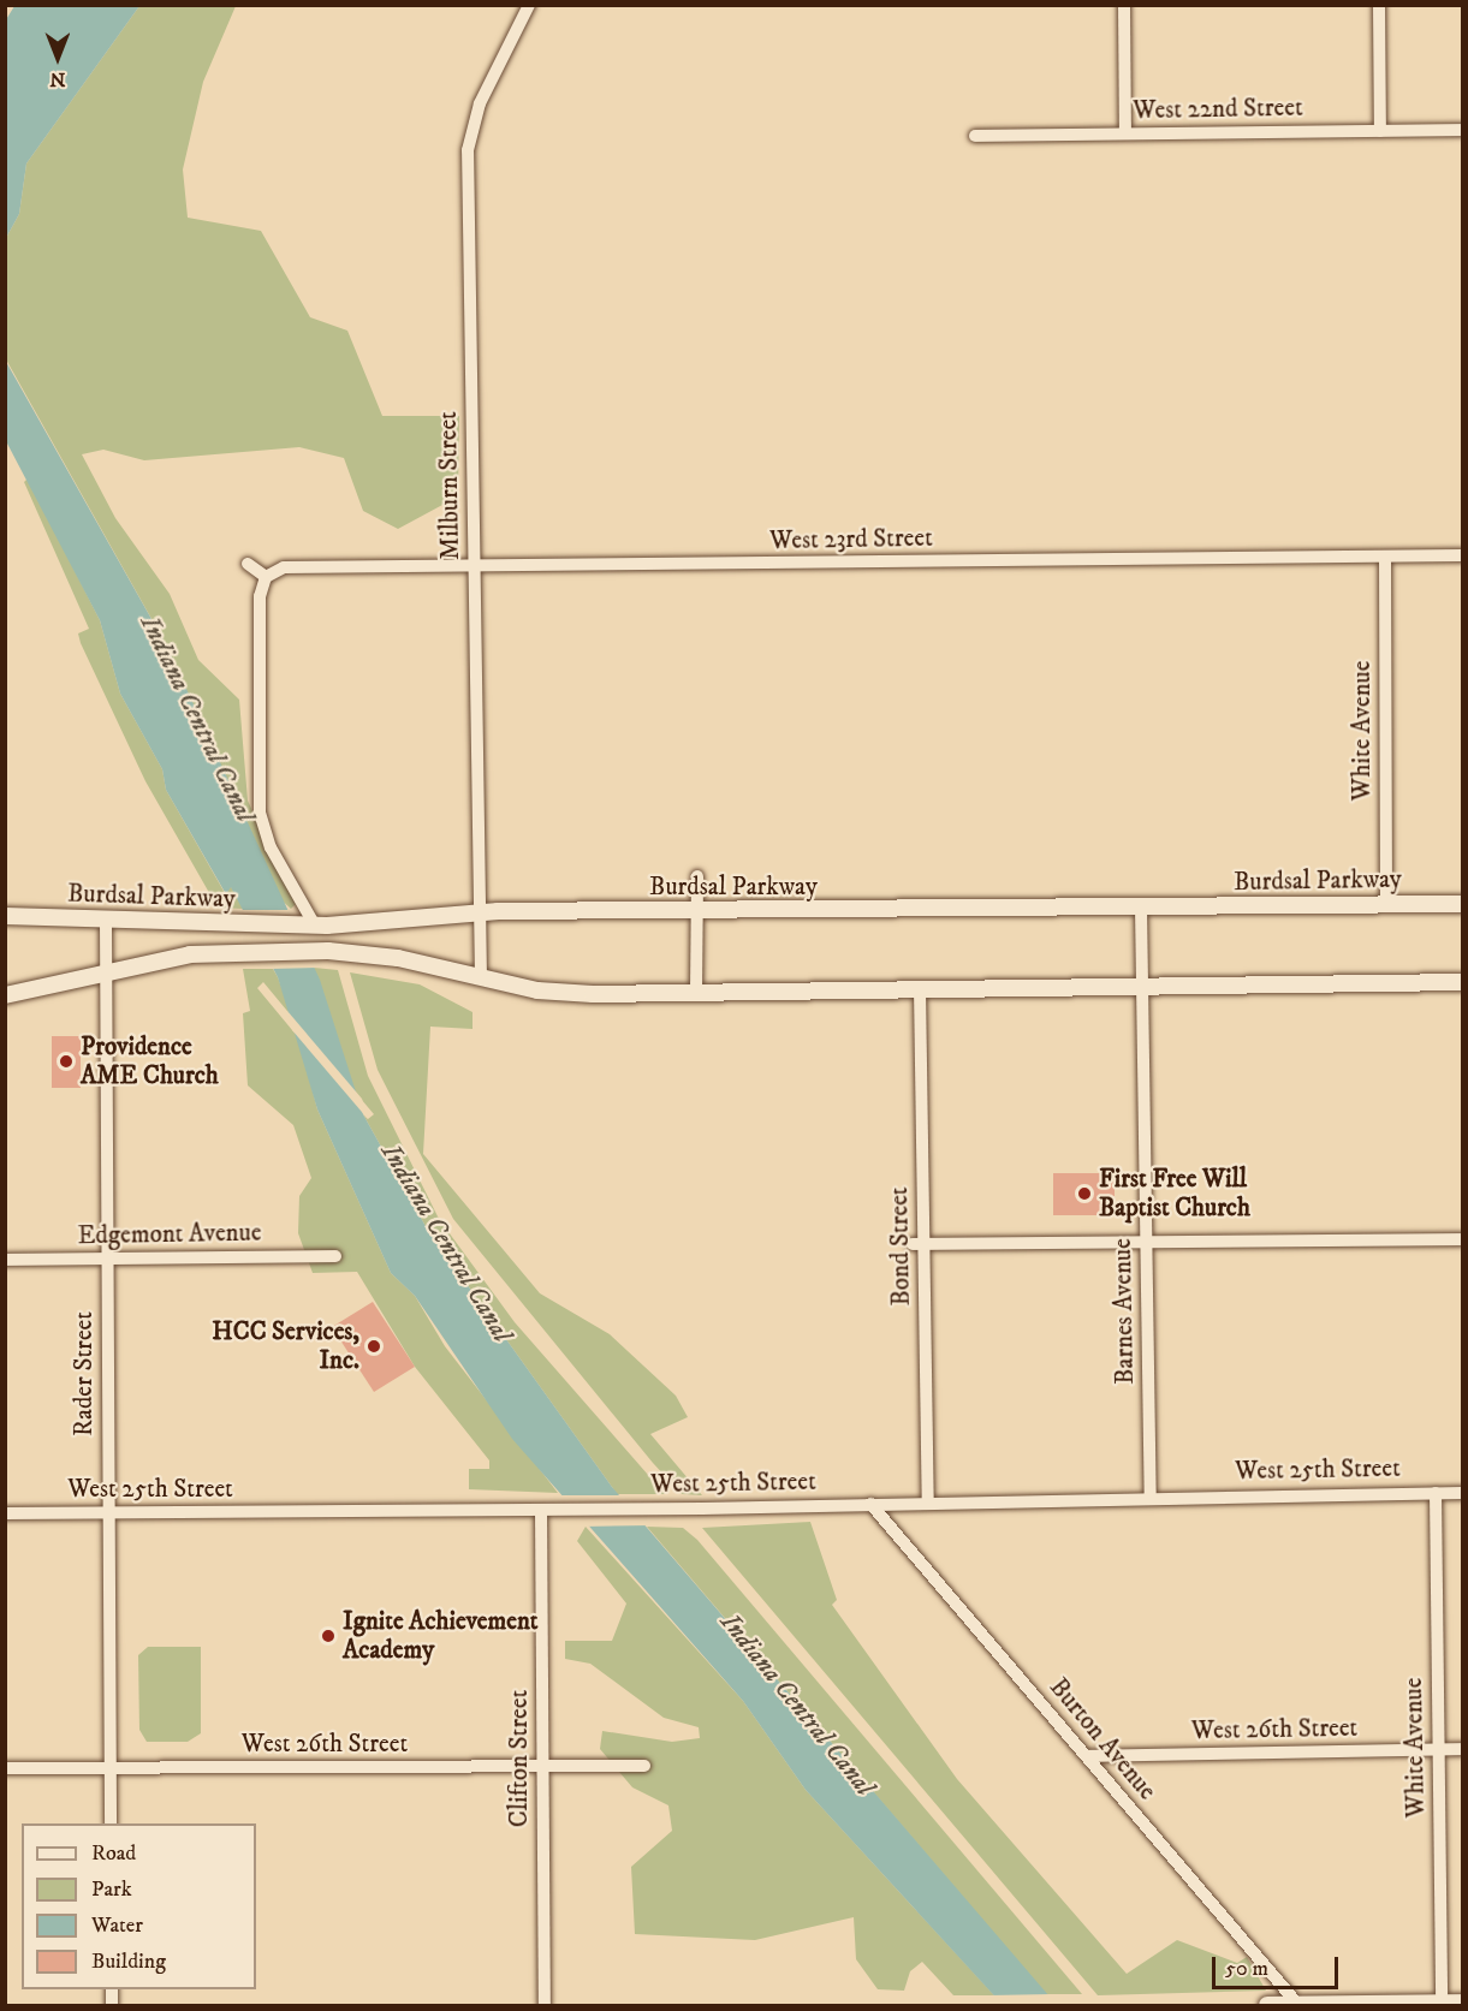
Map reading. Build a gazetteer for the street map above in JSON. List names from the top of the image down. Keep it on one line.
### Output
{"streets":{"street":["West 22nd Street","Milburn Street","West 23rd Street","White Avenue","Burdsal Parkway","Edgemont Avenue","Bond Street","Barnes Avenue","Rader Street","West 25th Street","West 26th Street","Burton Avenue","Clifton Street"]},"crossings":[["Milburn Street","West 23rd Street"],["Milburn Street","Burdsal Parkway"],["West 23rd Street","White Avenue"],["White Avenue","Burdsal Parkway"],["White Avenue","West 25th Street"],["White Avenue","West 26th Street"],["Burdsal Parkway","Barnes Avenue"],["Burdsal Parkway","Rader Street"],["Edgemont Avenue","Rader Street"],["Bond Street","West 25th Street"],["Barnes Avenue","West 25th Street"],["Rader Street","West 25th Street"],["Rader Street","West 26th Street"],["West 25th Street","Burton Avenue"],["West 25th Street","Clifton Street"],["West 26th Street","Burton Avenue"],["West 26th Street","Clifton Street"]],"water":["Indiana Central Canal"],"places":["Providence AME Church","First Free Will Baptist Church","HCC Services, Inc.","Ignite Achievement Academy"],"legend":["Road","Park","Water","Building"],"scale_bar":"50 m","north":"bottom"}
